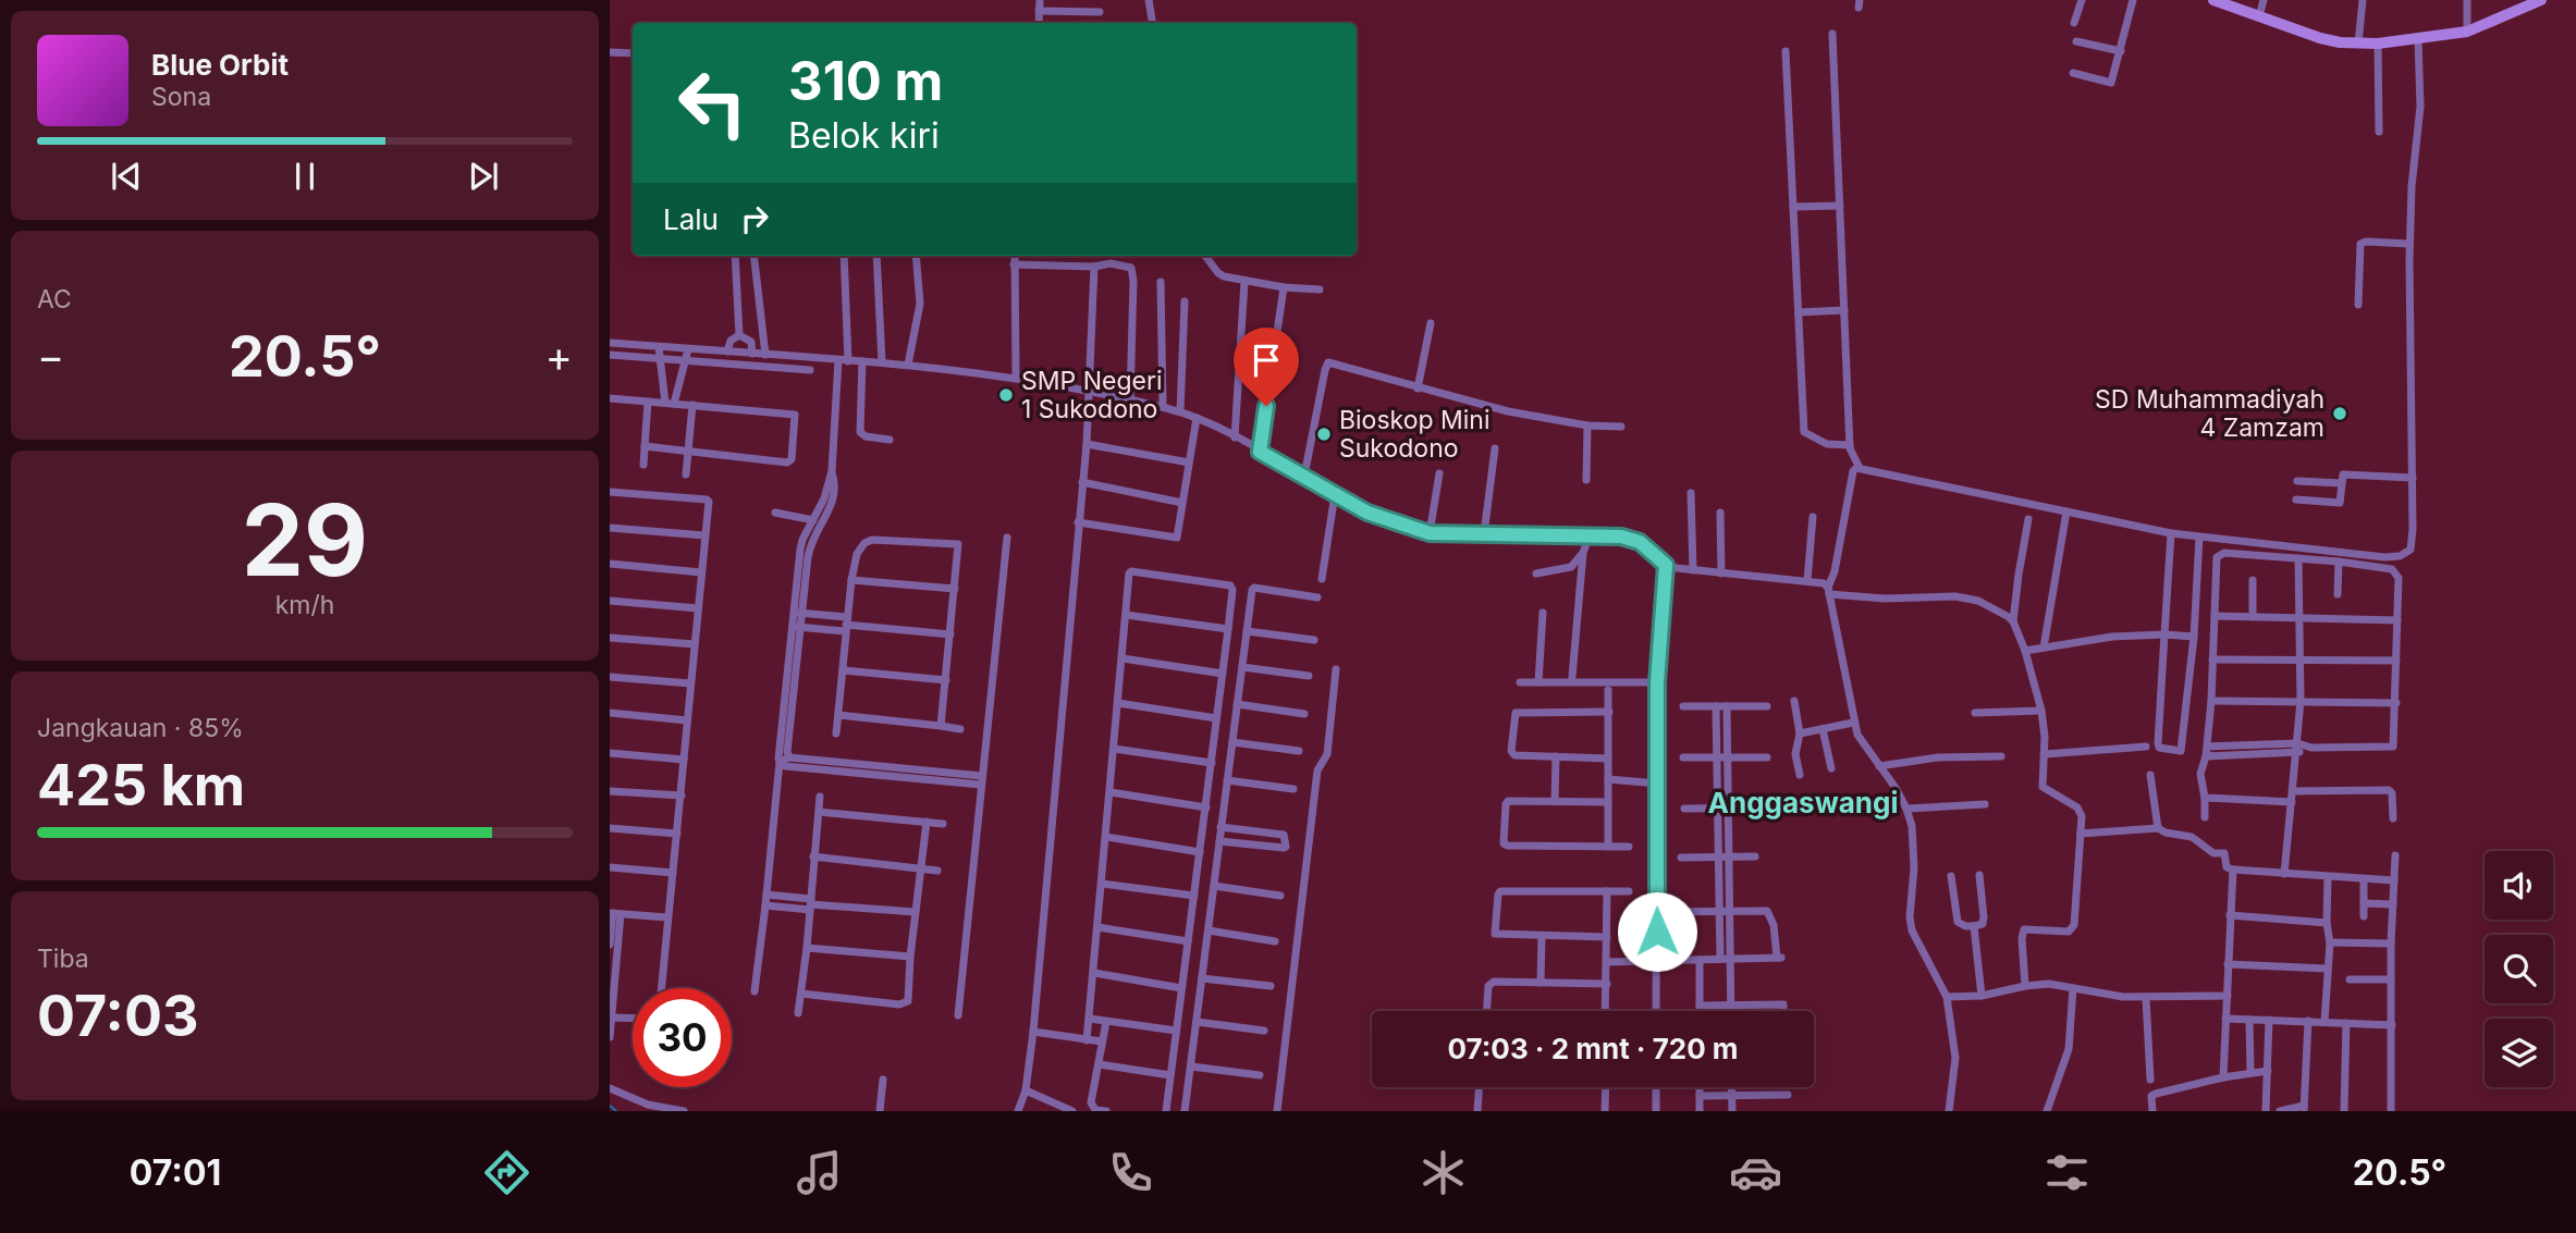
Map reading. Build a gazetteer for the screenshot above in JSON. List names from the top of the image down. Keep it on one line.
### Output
{"districts":["Anggaswangi"],"places":["SMP Negeri 1 Sukodono","SD Muhammadiyah 4 Zamzam","Bioskop Mini Sukodono"],"page":{"turn":["310 m","Belok kiri"],"song":["Blue Orbit","Sona"],"then":"Lalu","tile":["AC",["29","km/h"],["Jangkauan · 85%","425 km"],["Tiba","07:03"]],"heat":["−","20.5°","+"],"limit":"30","trip":"07:03 · 2 mnt · 720 m","tabs":["07:01","20.5°"]}}
